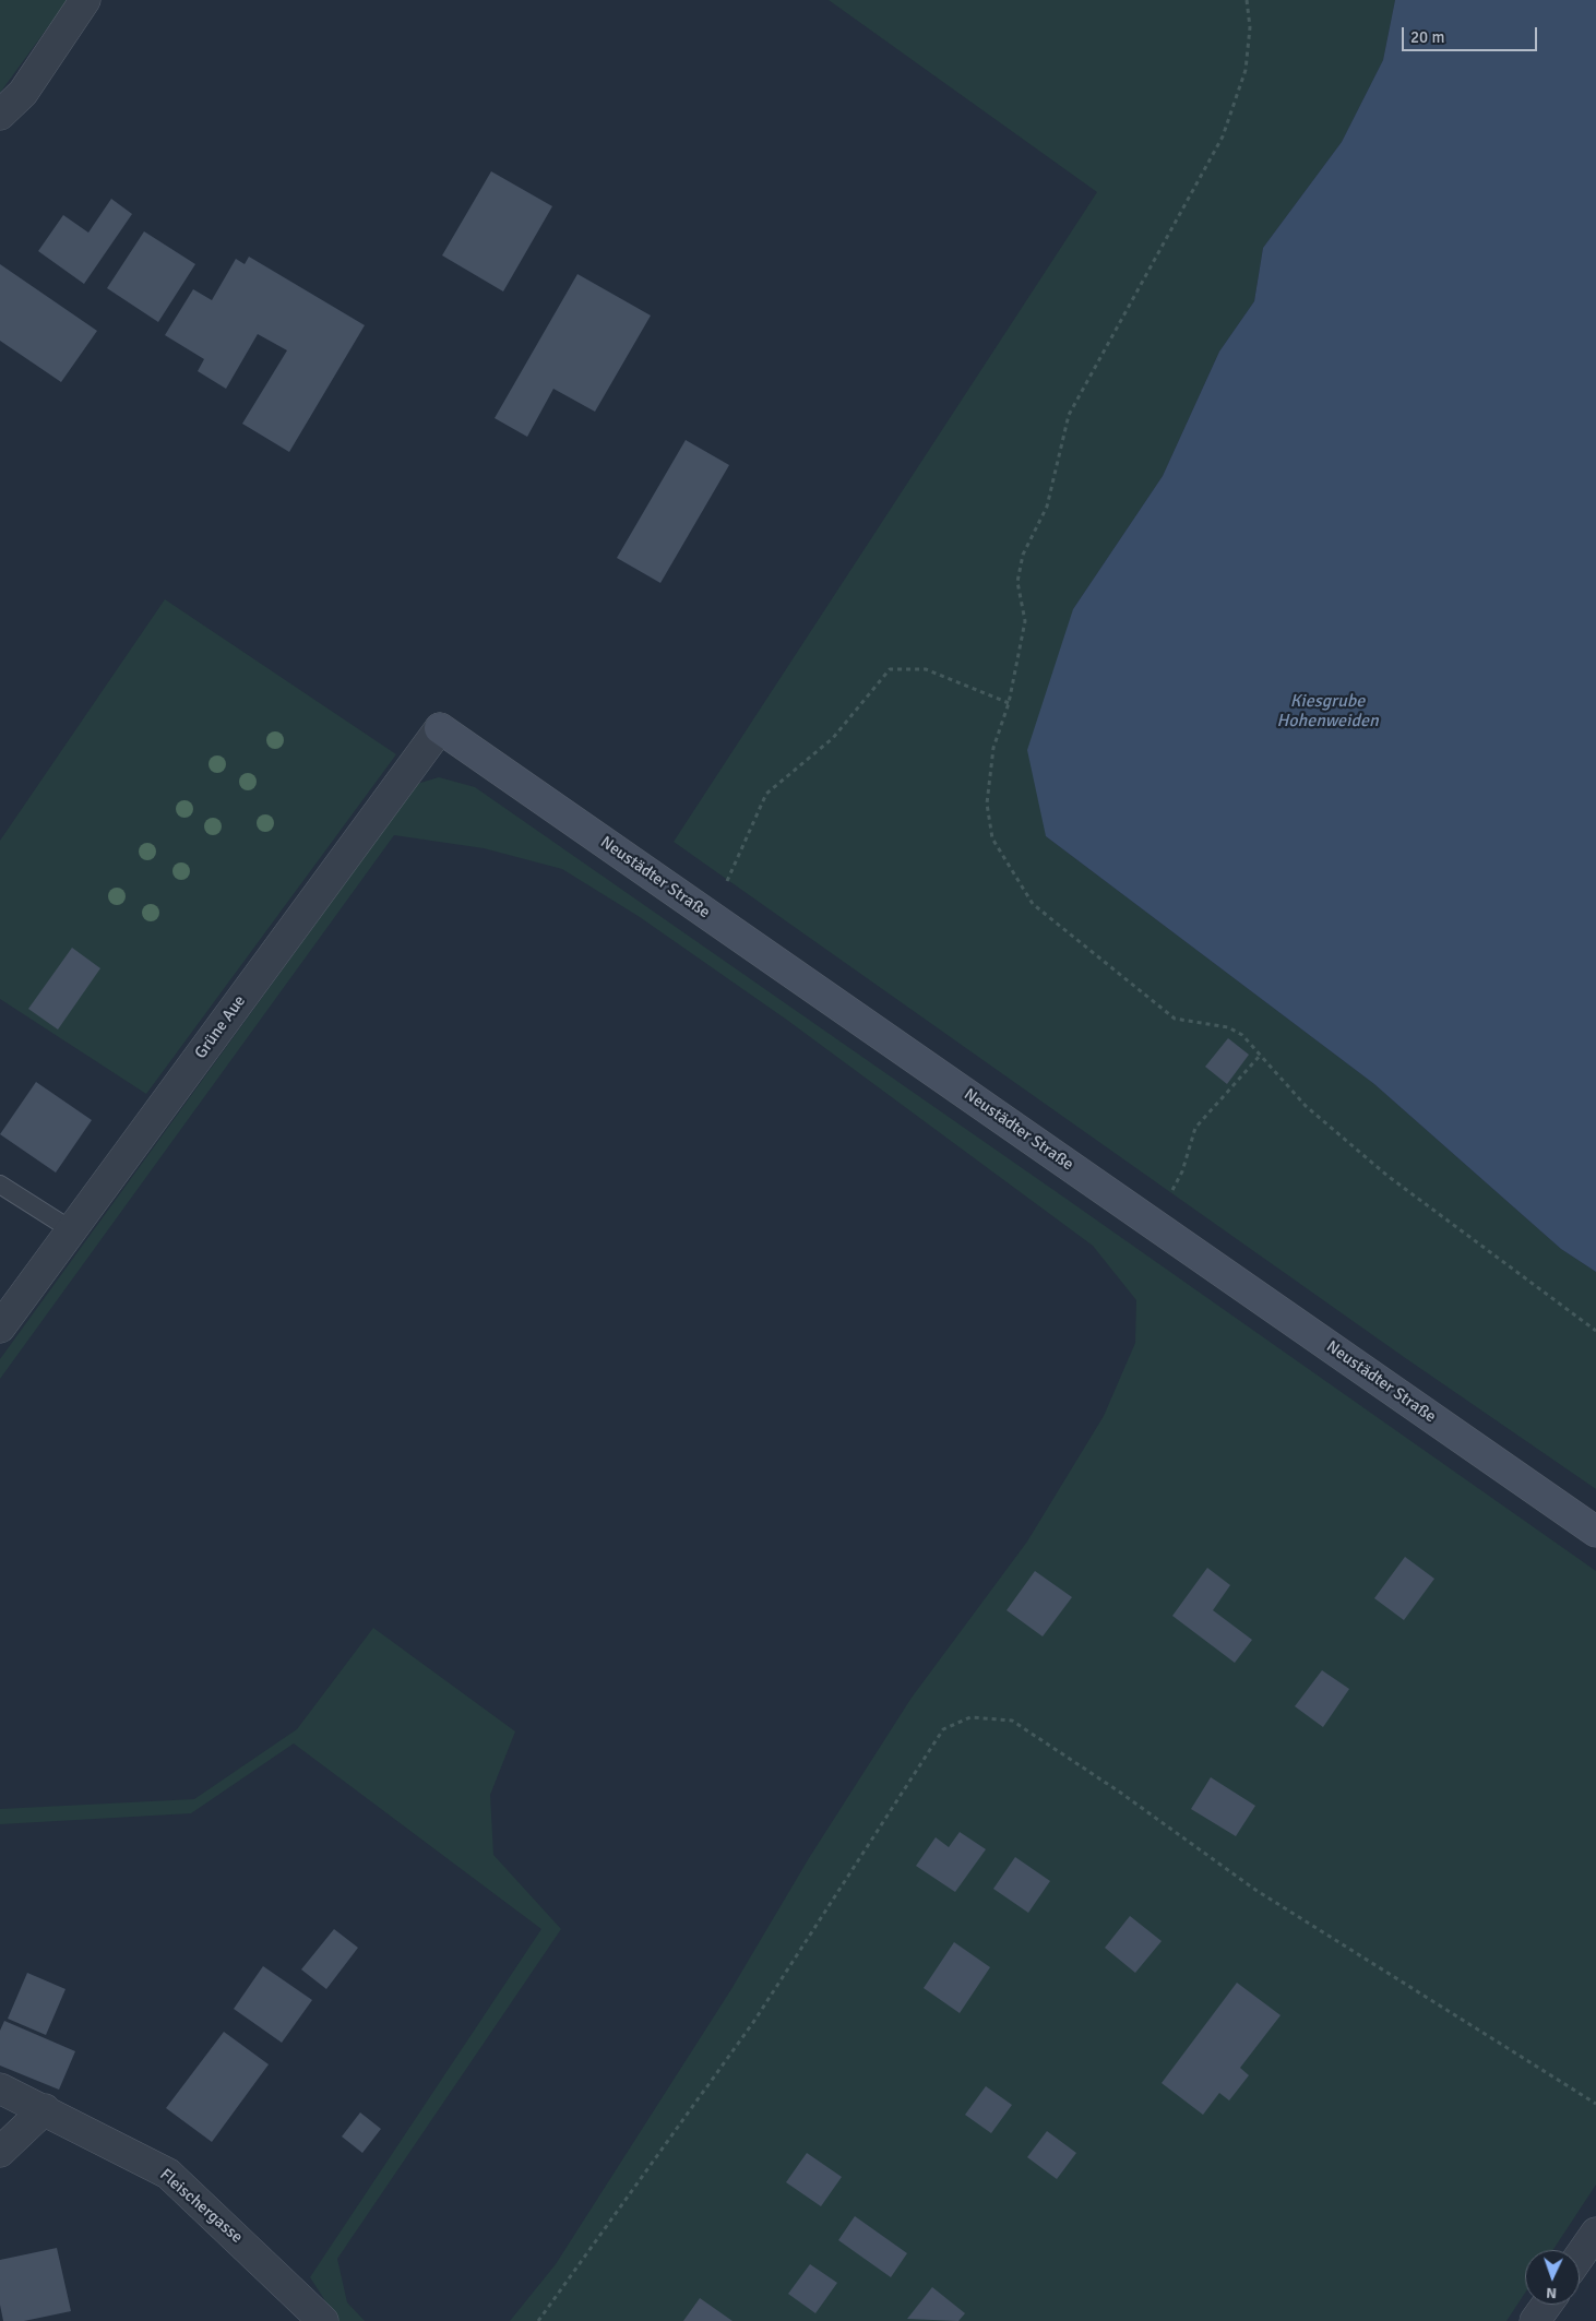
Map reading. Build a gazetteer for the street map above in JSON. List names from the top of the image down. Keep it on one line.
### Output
{"streets":{"main road":["Neustädter Straße"],"street":["Grüne Aue","Fleischergasse"]},"crossings":[["Neustädter Straße","Grüne Aue"]],"water":["Kiesgrube Hohenweiden"],"scale_bar":"20 m","north":"bottom"}
